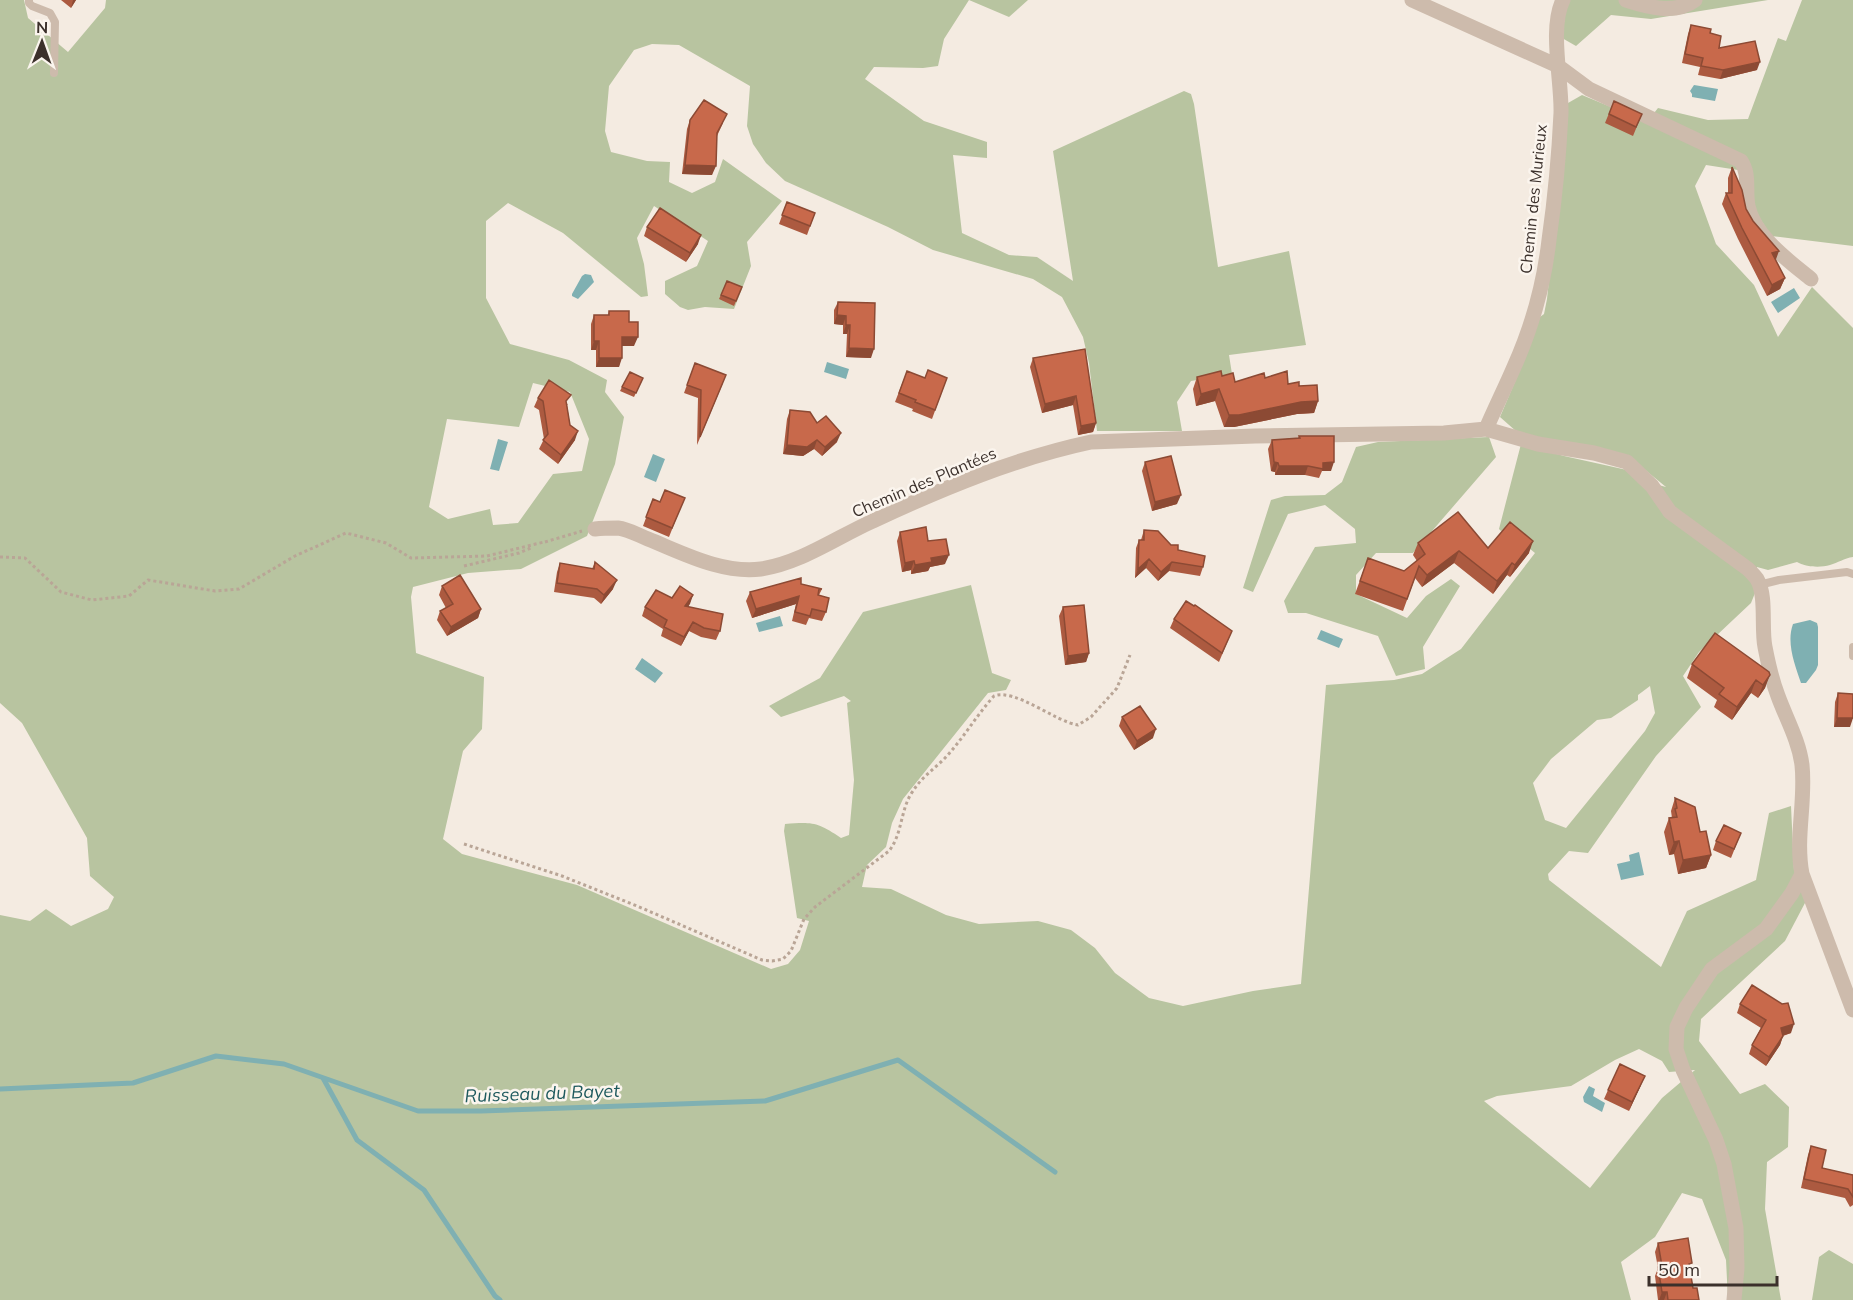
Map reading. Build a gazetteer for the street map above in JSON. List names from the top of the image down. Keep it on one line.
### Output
{"streets":{"street":["Chemin des Murieux","Chemin des Plantées"]},"crossings":[["Chemin des Murieux","Chemin des Plantées"]],"water":["Ruisseau du Bayet"],"scale_bar":"50 m","north":"top"}
